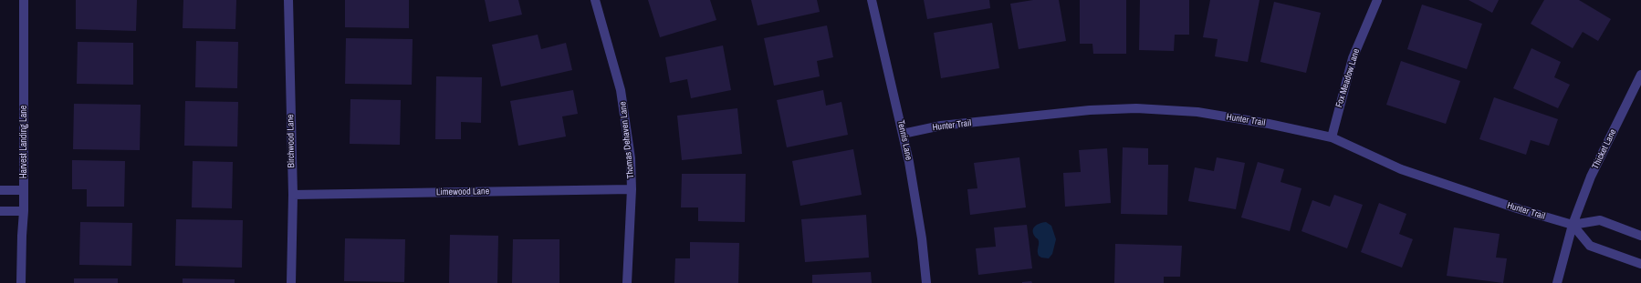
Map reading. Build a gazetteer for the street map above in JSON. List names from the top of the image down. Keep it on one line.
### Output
{"streets":{"street":["Fox Meadow Lane","Hunter Trail","Thomas Dehaven Lane","Tennis Lane","Birchwood Lane","Harvest Landing Lane","Thicket Lane","Limewood Lane"]},"crossings":[["Fox Meadow Lane","Hunter Trail"],["Hunter Trail","Tennis Lane"],["Hunter Trail","Thicket Lane"],["Thomas Dehaven Lane","Limewood Lane"],["Birchwood Lane","Limewood Lane"]]}
